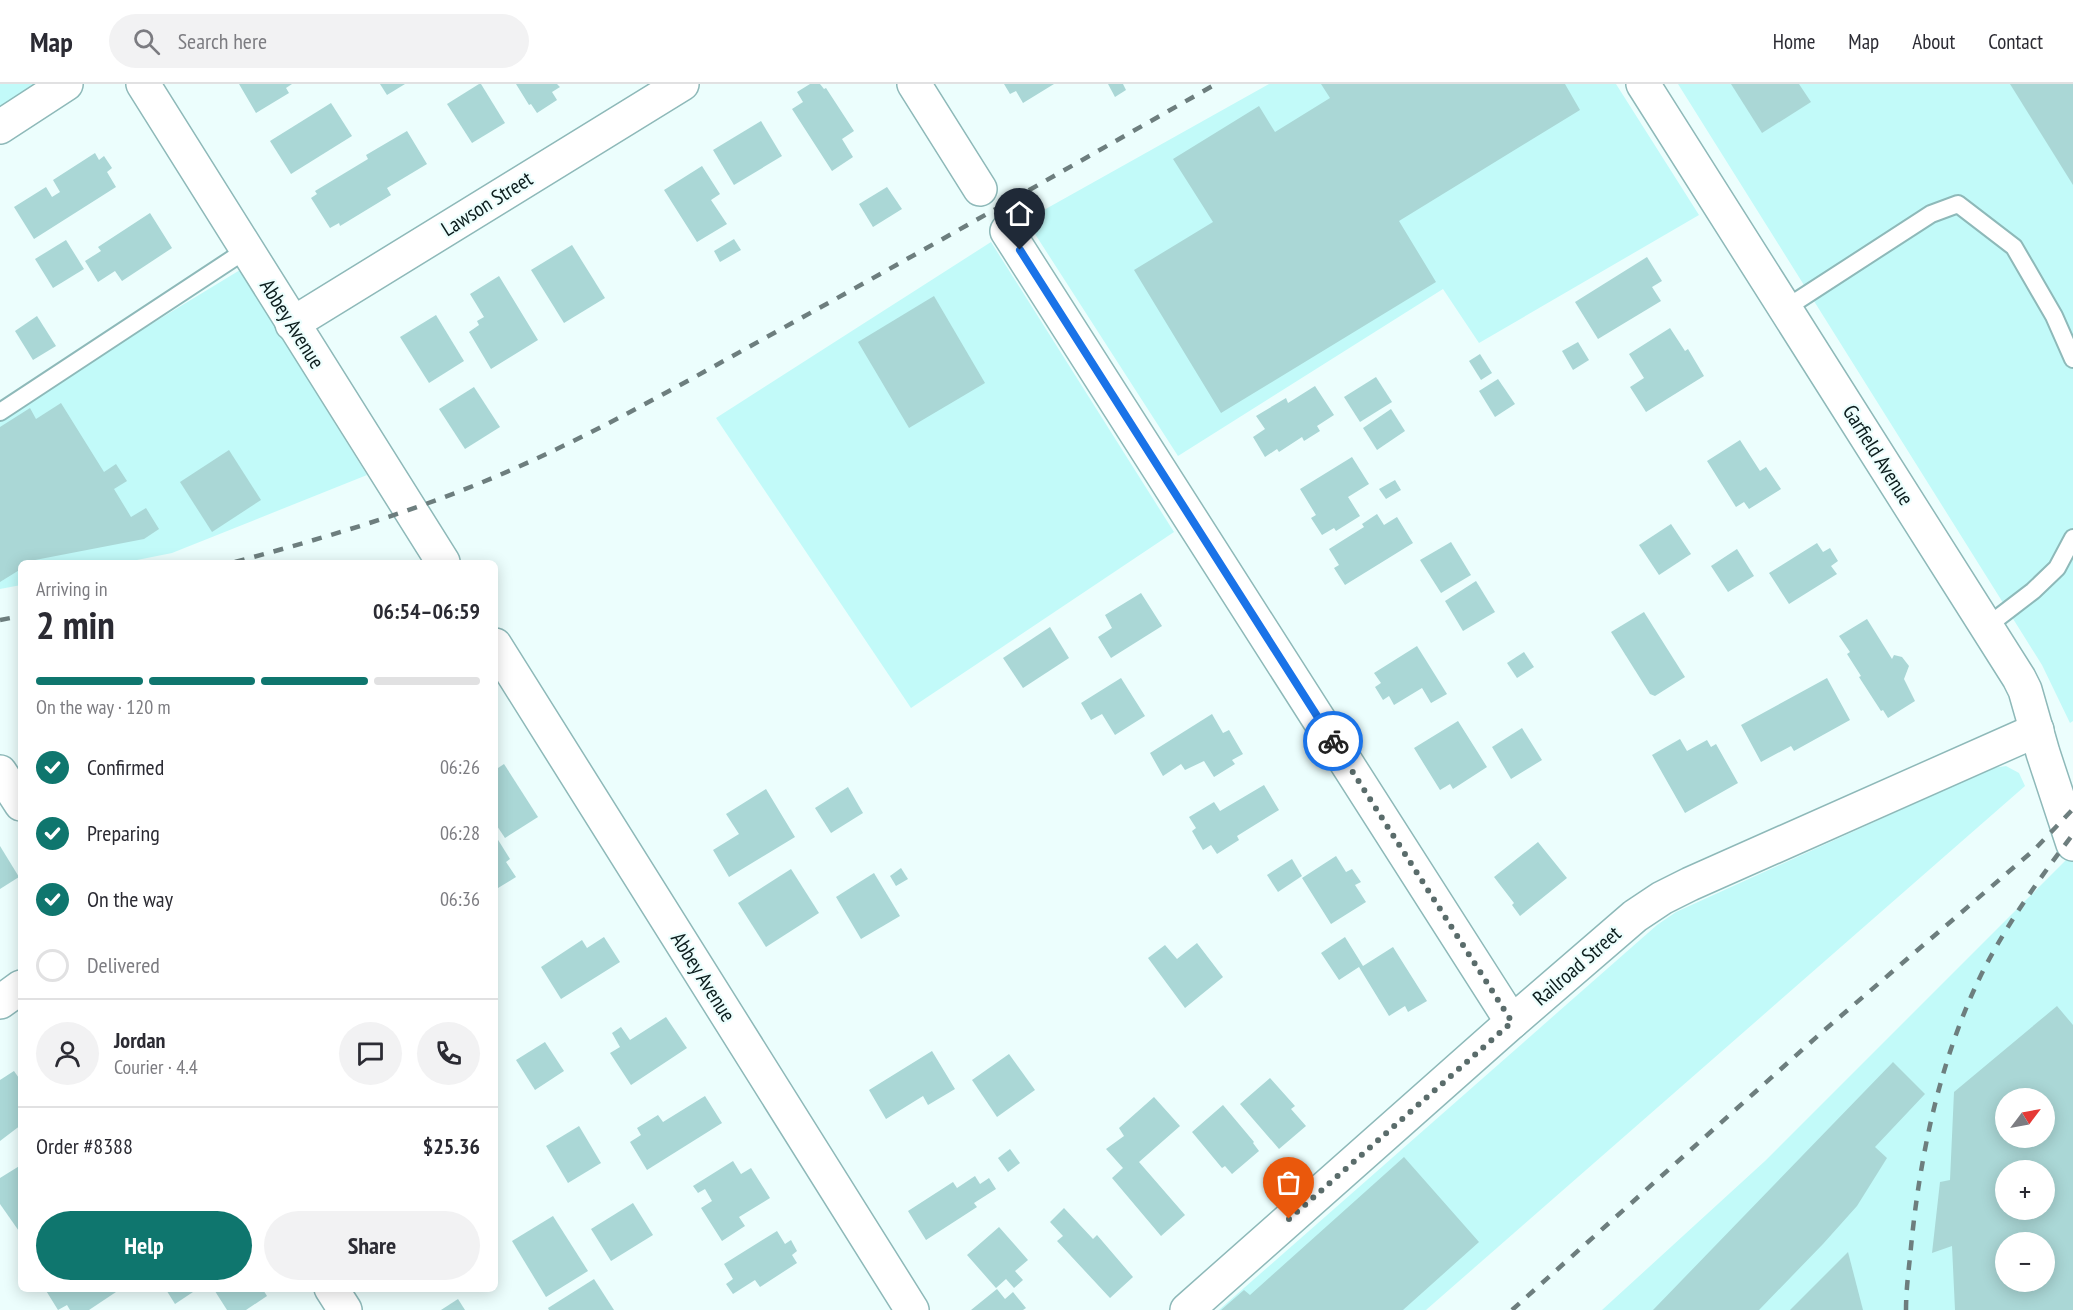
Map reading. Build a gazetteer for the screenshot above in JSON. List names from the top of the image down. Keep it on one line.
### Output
{"streets":{"street":["Lawson Street","Abbey Avenue","Garfield Avenue","Railroad Street"]},"crossings":[["Lawson Street","Abbey Avenue"],["Garfield Avenue","Railroad Street"]],"north":"top right","page":{"header":"Map","search":"Search here","nav":["Home","Map","About","Contact"],"heading":["2 min","Arriving in","06:54–06:59"],"panel":["Jordan","Courier · 4.4","Order #8388","$25.36"],"bar":"On the way · 120 m","list":[["Confirmed","06:26"],["Preparing","06:28"],["On the way","06:36"],"Delivered"],"map_buttons":["+","−"],"buttons":["Help","Share"]}}
